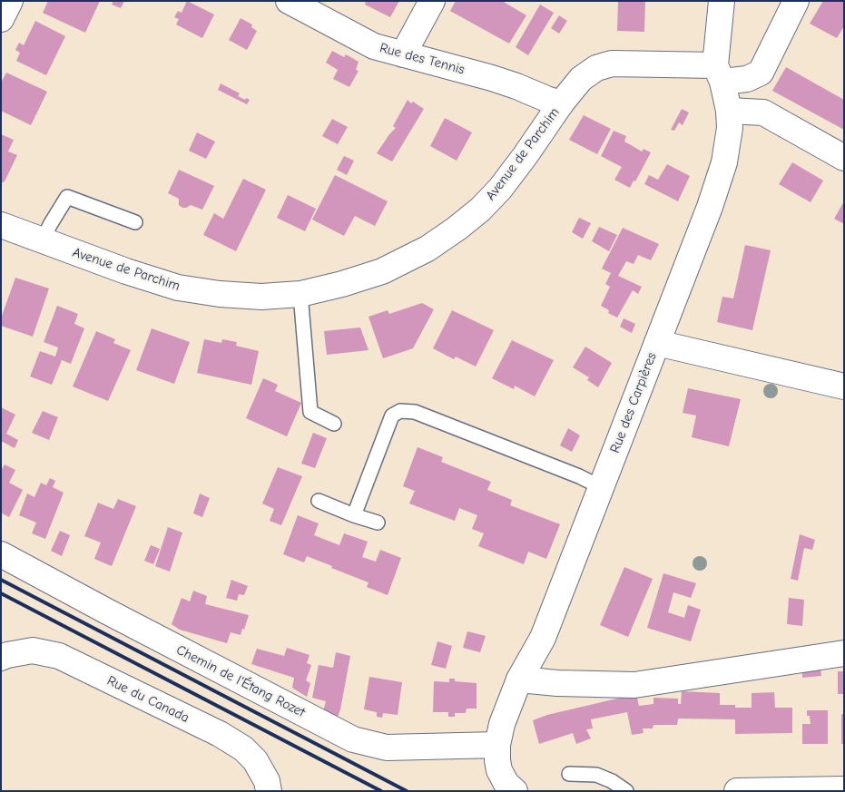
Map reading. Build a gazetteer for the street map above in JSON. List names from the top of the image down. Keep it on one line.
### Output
{"streets":{"street":["Rue des Tennis","Avenue de Parchim","Rue des Carpières","Chemin de l'Étang Rozet","Rue du Canada"]},"crossings":[["Rue des Tennis","Avenue de Parchim"],["Avenue de Parchim","Rue des Carpières"],["Rue des Carpières","Chemin de l'Étang Rozet"]]}
